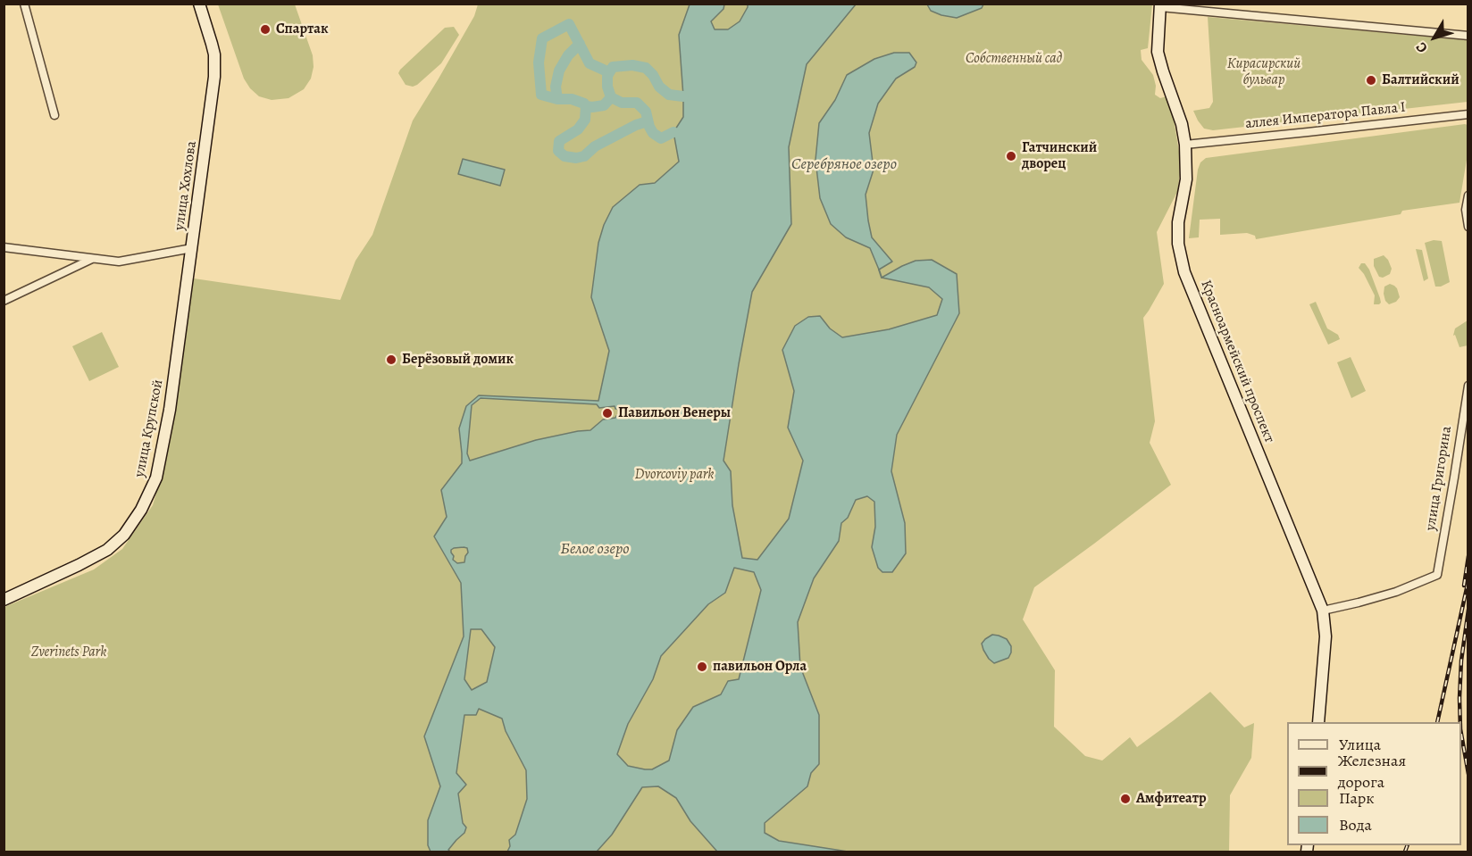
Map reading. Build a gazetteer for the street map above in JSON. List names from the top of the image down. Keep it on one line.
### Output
{"streets":{"main road":["улица Хохлова","Красноармейский проспект","улица Крупской"],"street":["аллея Императора Павла I","улица Григорина"]},"crossings":[["аллея Императора Павла I","Красноармейский проспект"],["улица Хохлова","улица Крупской"],["Красноармейский проспект","улица Григорина"]],"water":["Серебряное озеро","Белое озеро"],"parks":["Собственный сад","Кирасирский бульвар","Dvorcoviy park","Zverinets Park"],"places":["Спартак","Балтийский","Гатчинский дворец","Берёзовый домик","Павильон Венеры","павильон Орла","Амфитеатр"],"legend":["Улица","Железная дорога","Парк","Вода"],"north":"bottom left"}
